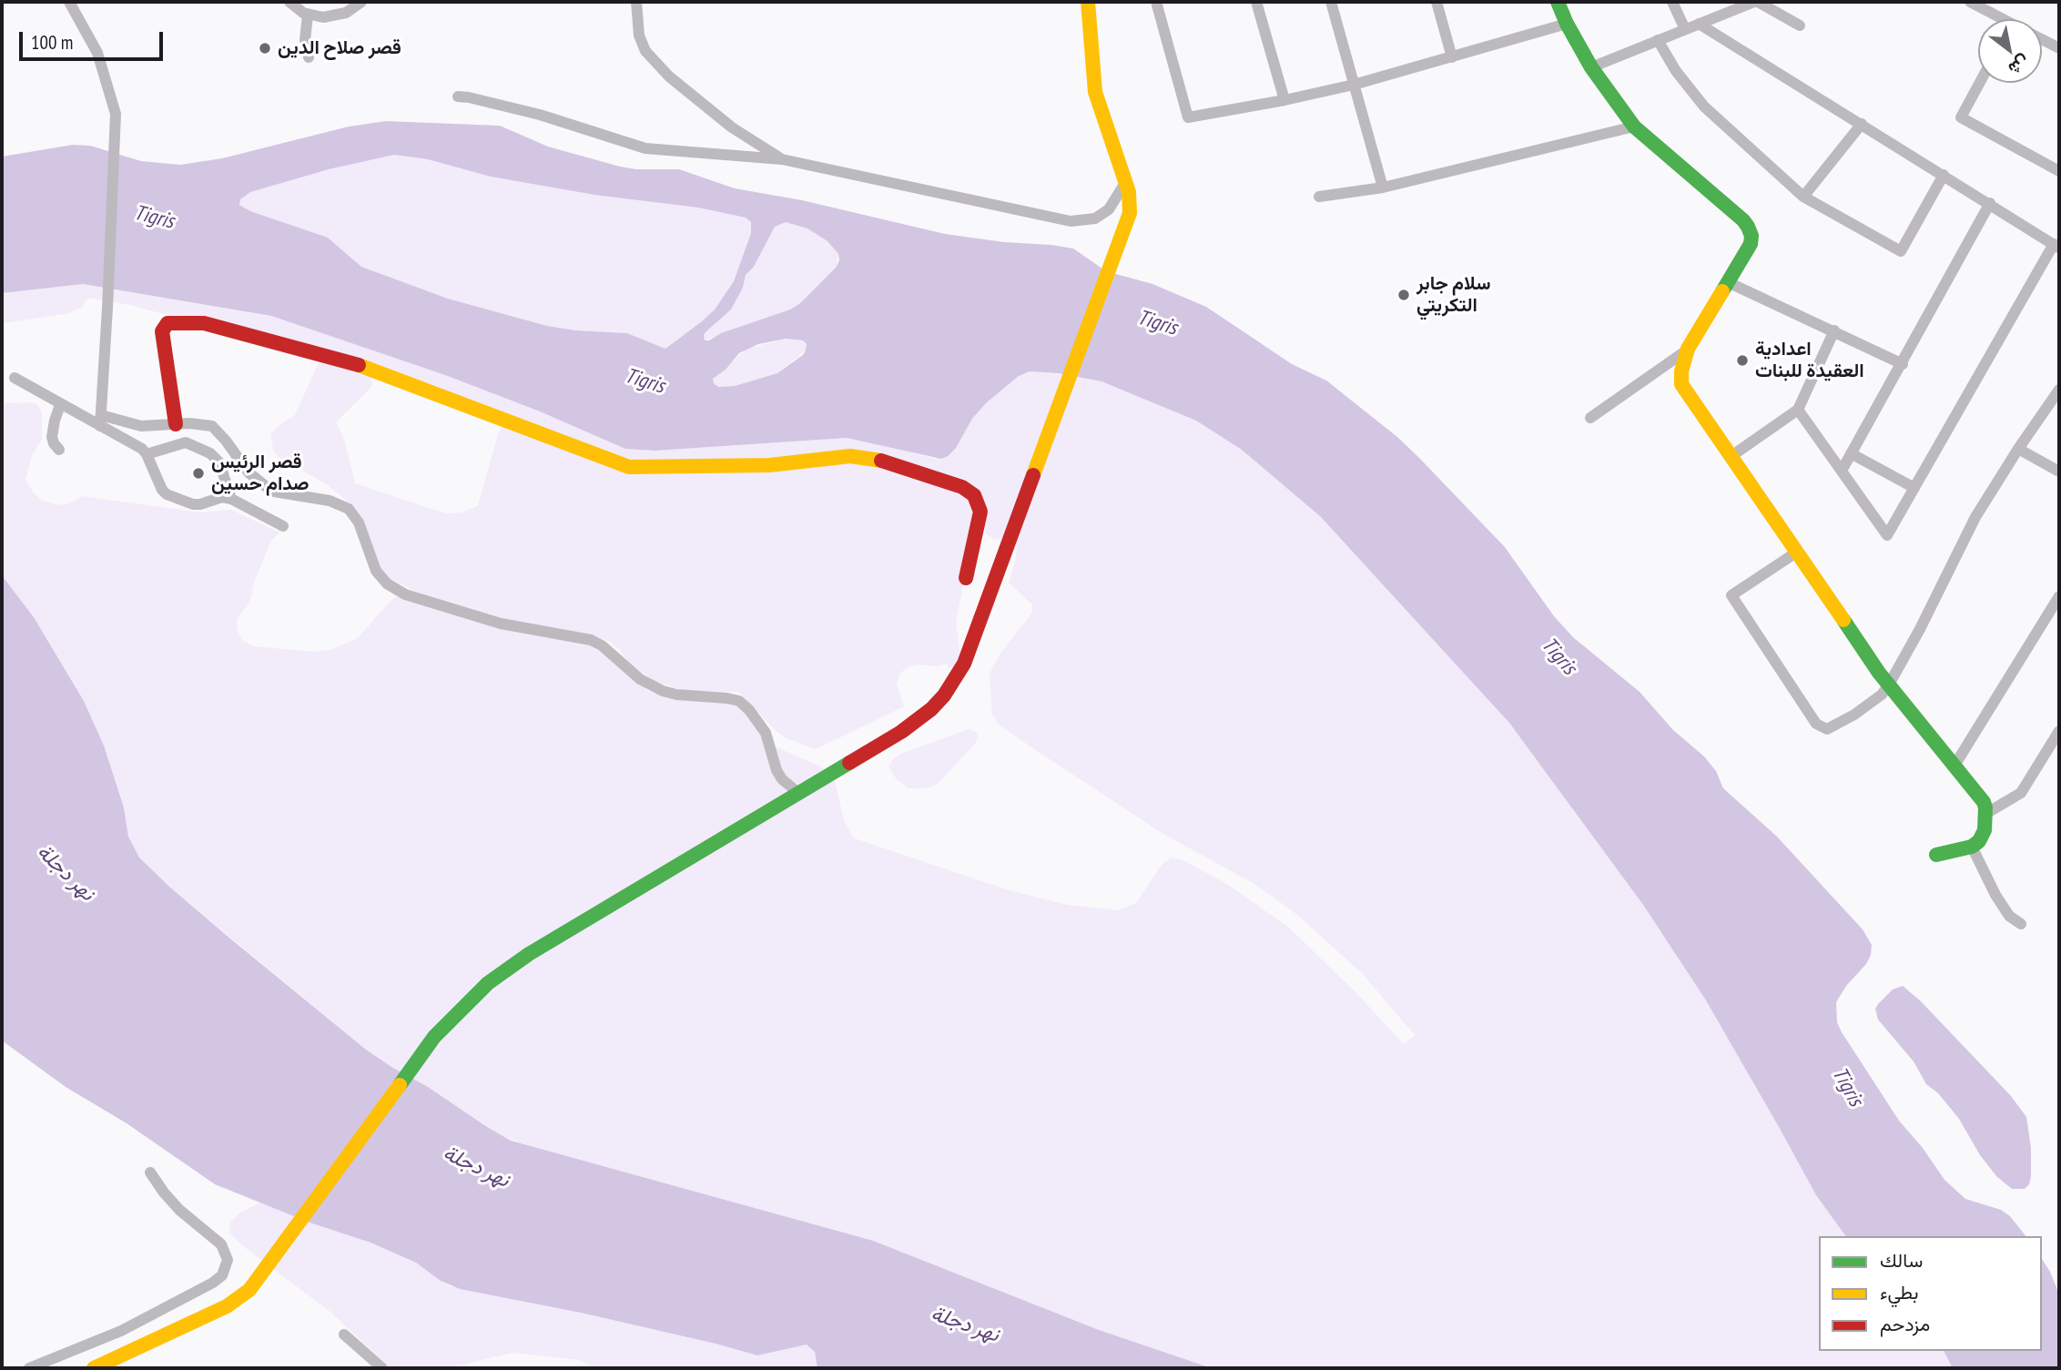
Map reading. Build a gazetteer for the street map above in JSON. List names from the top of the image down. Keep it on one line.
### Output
{"water":["Tigris","نهر دجلة"],"places":["قصر صلاح الدين","سلام جابر التكريتي","اعدادية العقيدة للبنات","قصر الرئيس صدام حسين"],"legend":["سالك","بطيء","مزدحم"],"scale_bar":"100 m","north":"bottom right"}
